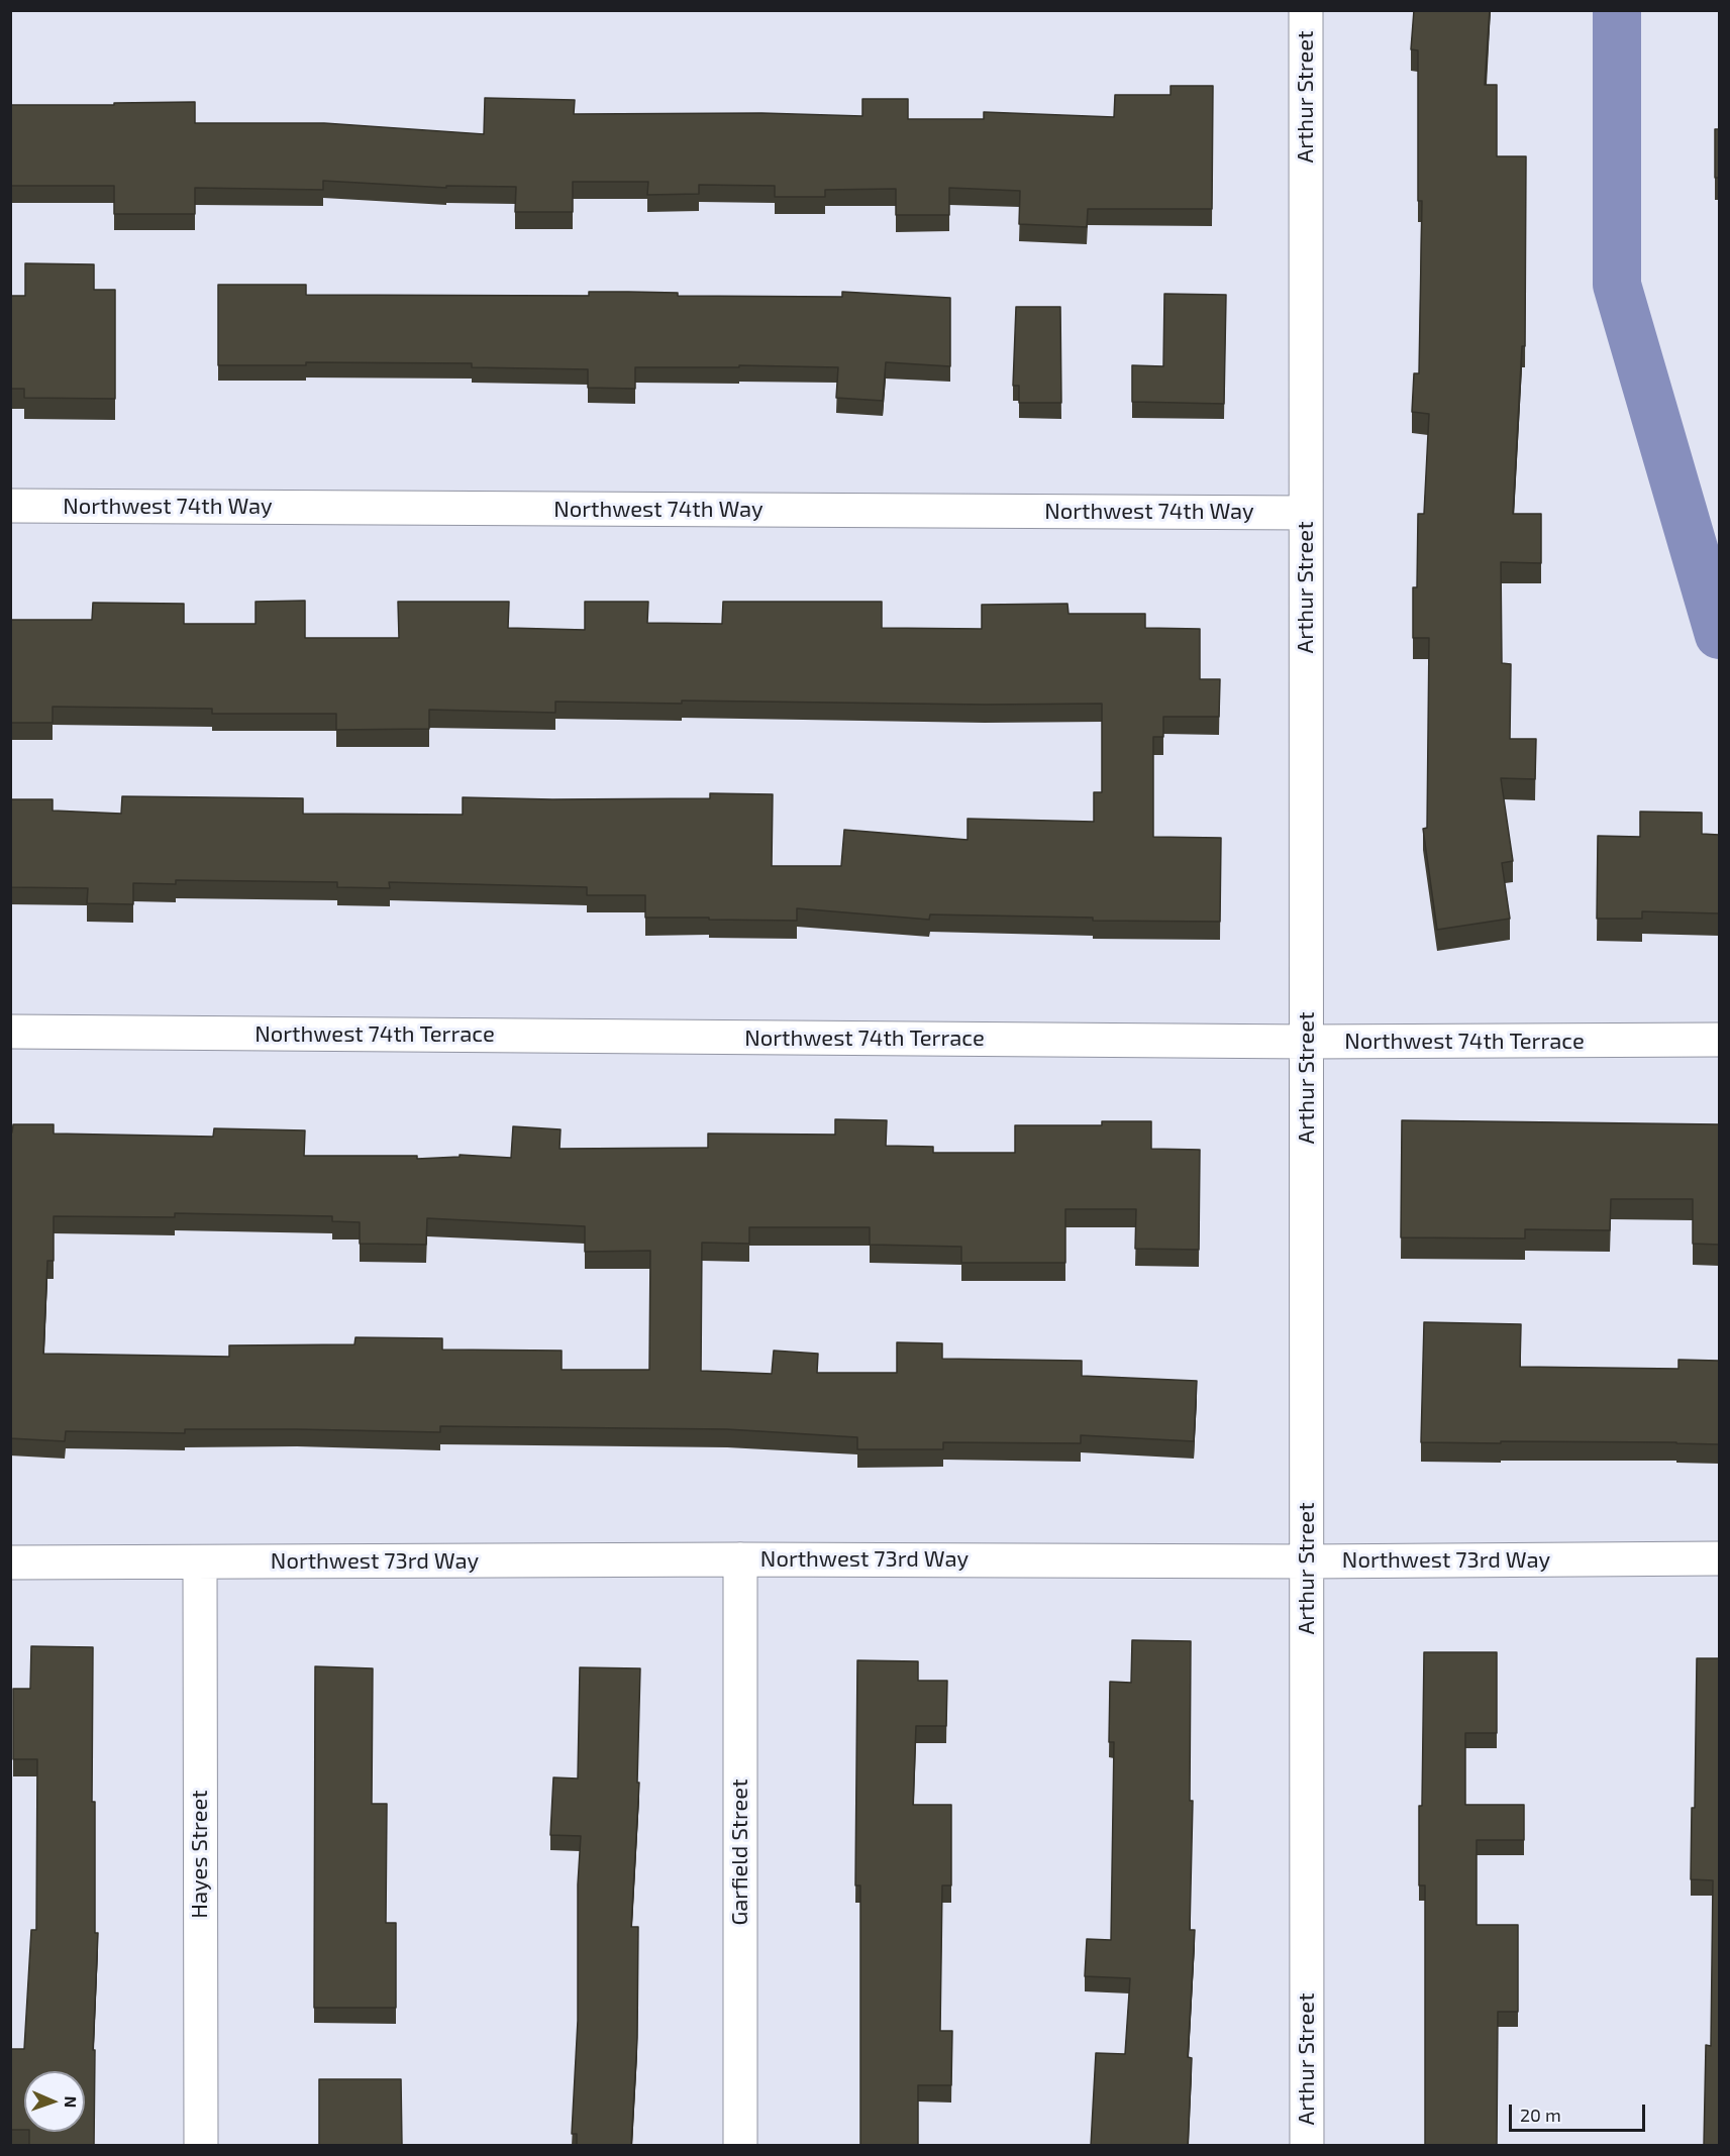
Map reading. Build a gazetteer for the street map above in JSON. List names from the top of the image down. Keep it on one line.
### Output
{"streets":{"street":["Arthur Street","Northwest 74th Way","Northwest 74th Terrace","Northwest 73rd Way","Garfield Street","Hayes Street"]},"crossings":[["Arthur Street","Northwest 74th Way"],["Arthur Street","Northwest 74th Terrace"],["Arthur Street","Northwest 73rd Way"],["Northwest 73rd Way","Garfield Street"],["Northwest 73rd Way","Hayes Street"]],"scale_bar":"20 m","north":"right"}
